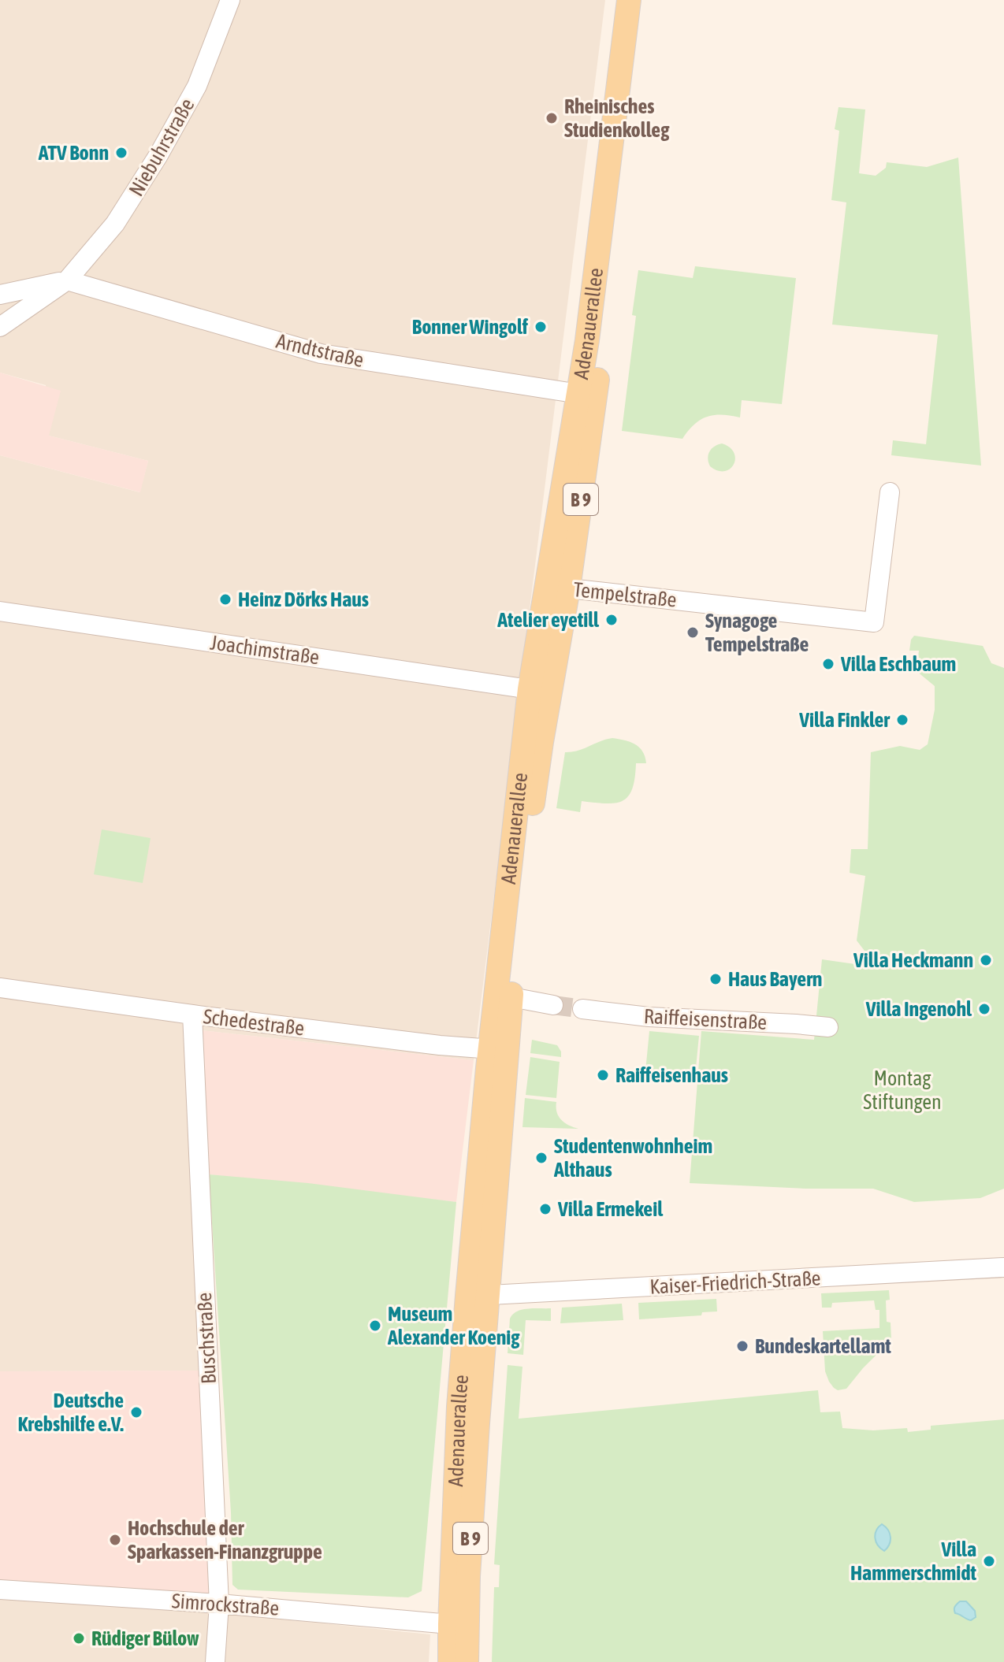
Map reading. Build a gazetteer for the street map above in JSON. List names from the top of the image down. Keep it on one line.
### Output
{"streets":{"main road":["Adenauerallee","B 9"],"street":["Niebuhrstraße","Arndtstraße","Tempelstraße","Joachimstraße","Raiffeisenstraße","Schedestraße","Kaiser-Friedrich-Straße","Buschstraße","Simrockstraße"]},"crossings":[["Niebuhrstraße","Arndtstraße"],["Adenauerallee","Arndtstraße"],["Adenauerallee","Tempelstraße"],["Adenauerallee","Joachimstraße"],["Adenauerallee","Schedestraße"],["Adenauerallee","Kaiser-Friedrich-Straße"],["Adenauerallee","Simrockstraße"],["Schedestraße","Buschstraße"],["Buschstraße","Simrockstraße"]],"parks":["Montag Stiftungen"],"places":["Rheinisches Studienkolleg","ATV Bonn","Bonner Wingolf","Heinz Dörks Haus","Atelier eyetill","Synagoge Tempelstraße","Villa Eschbaum","Villa Finkler","Villa Heckmann","Haus Bayern","Villa Ingenohl","Raiffeisenhaus","Studentenwohnheim Althaus","Villa Ermekeil","Museum Alexander Koenig","Bundeskartellamt","Deutsche Krebshilfe e.V.","Hochschule der Sparkassen-Finanzgruppe","Villa Hammerschmidt","Rüdiger Bülow"]}
